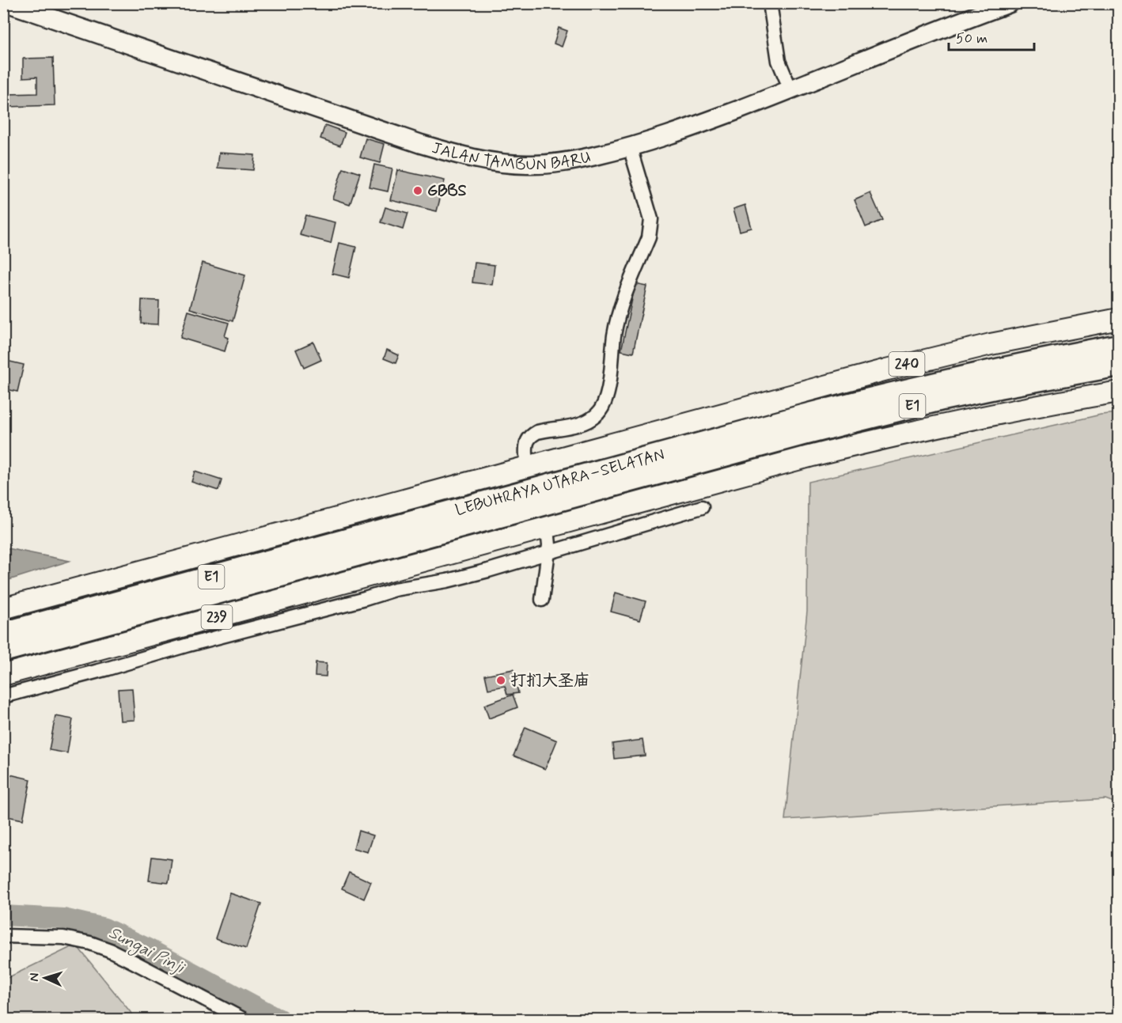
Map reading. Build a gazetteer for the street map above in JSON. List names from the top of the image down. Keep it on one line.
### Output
{"streets":{"highway":["E1","LEBUHRAYA UTARA–SELATAN"],"main road":["JALAN TAMBUN BARU","240","239"]},"water":["Sungai Pinji"],"places":["GBBS","打扪大圣庙"],"scale_bar":"50 m","north":"left"}
